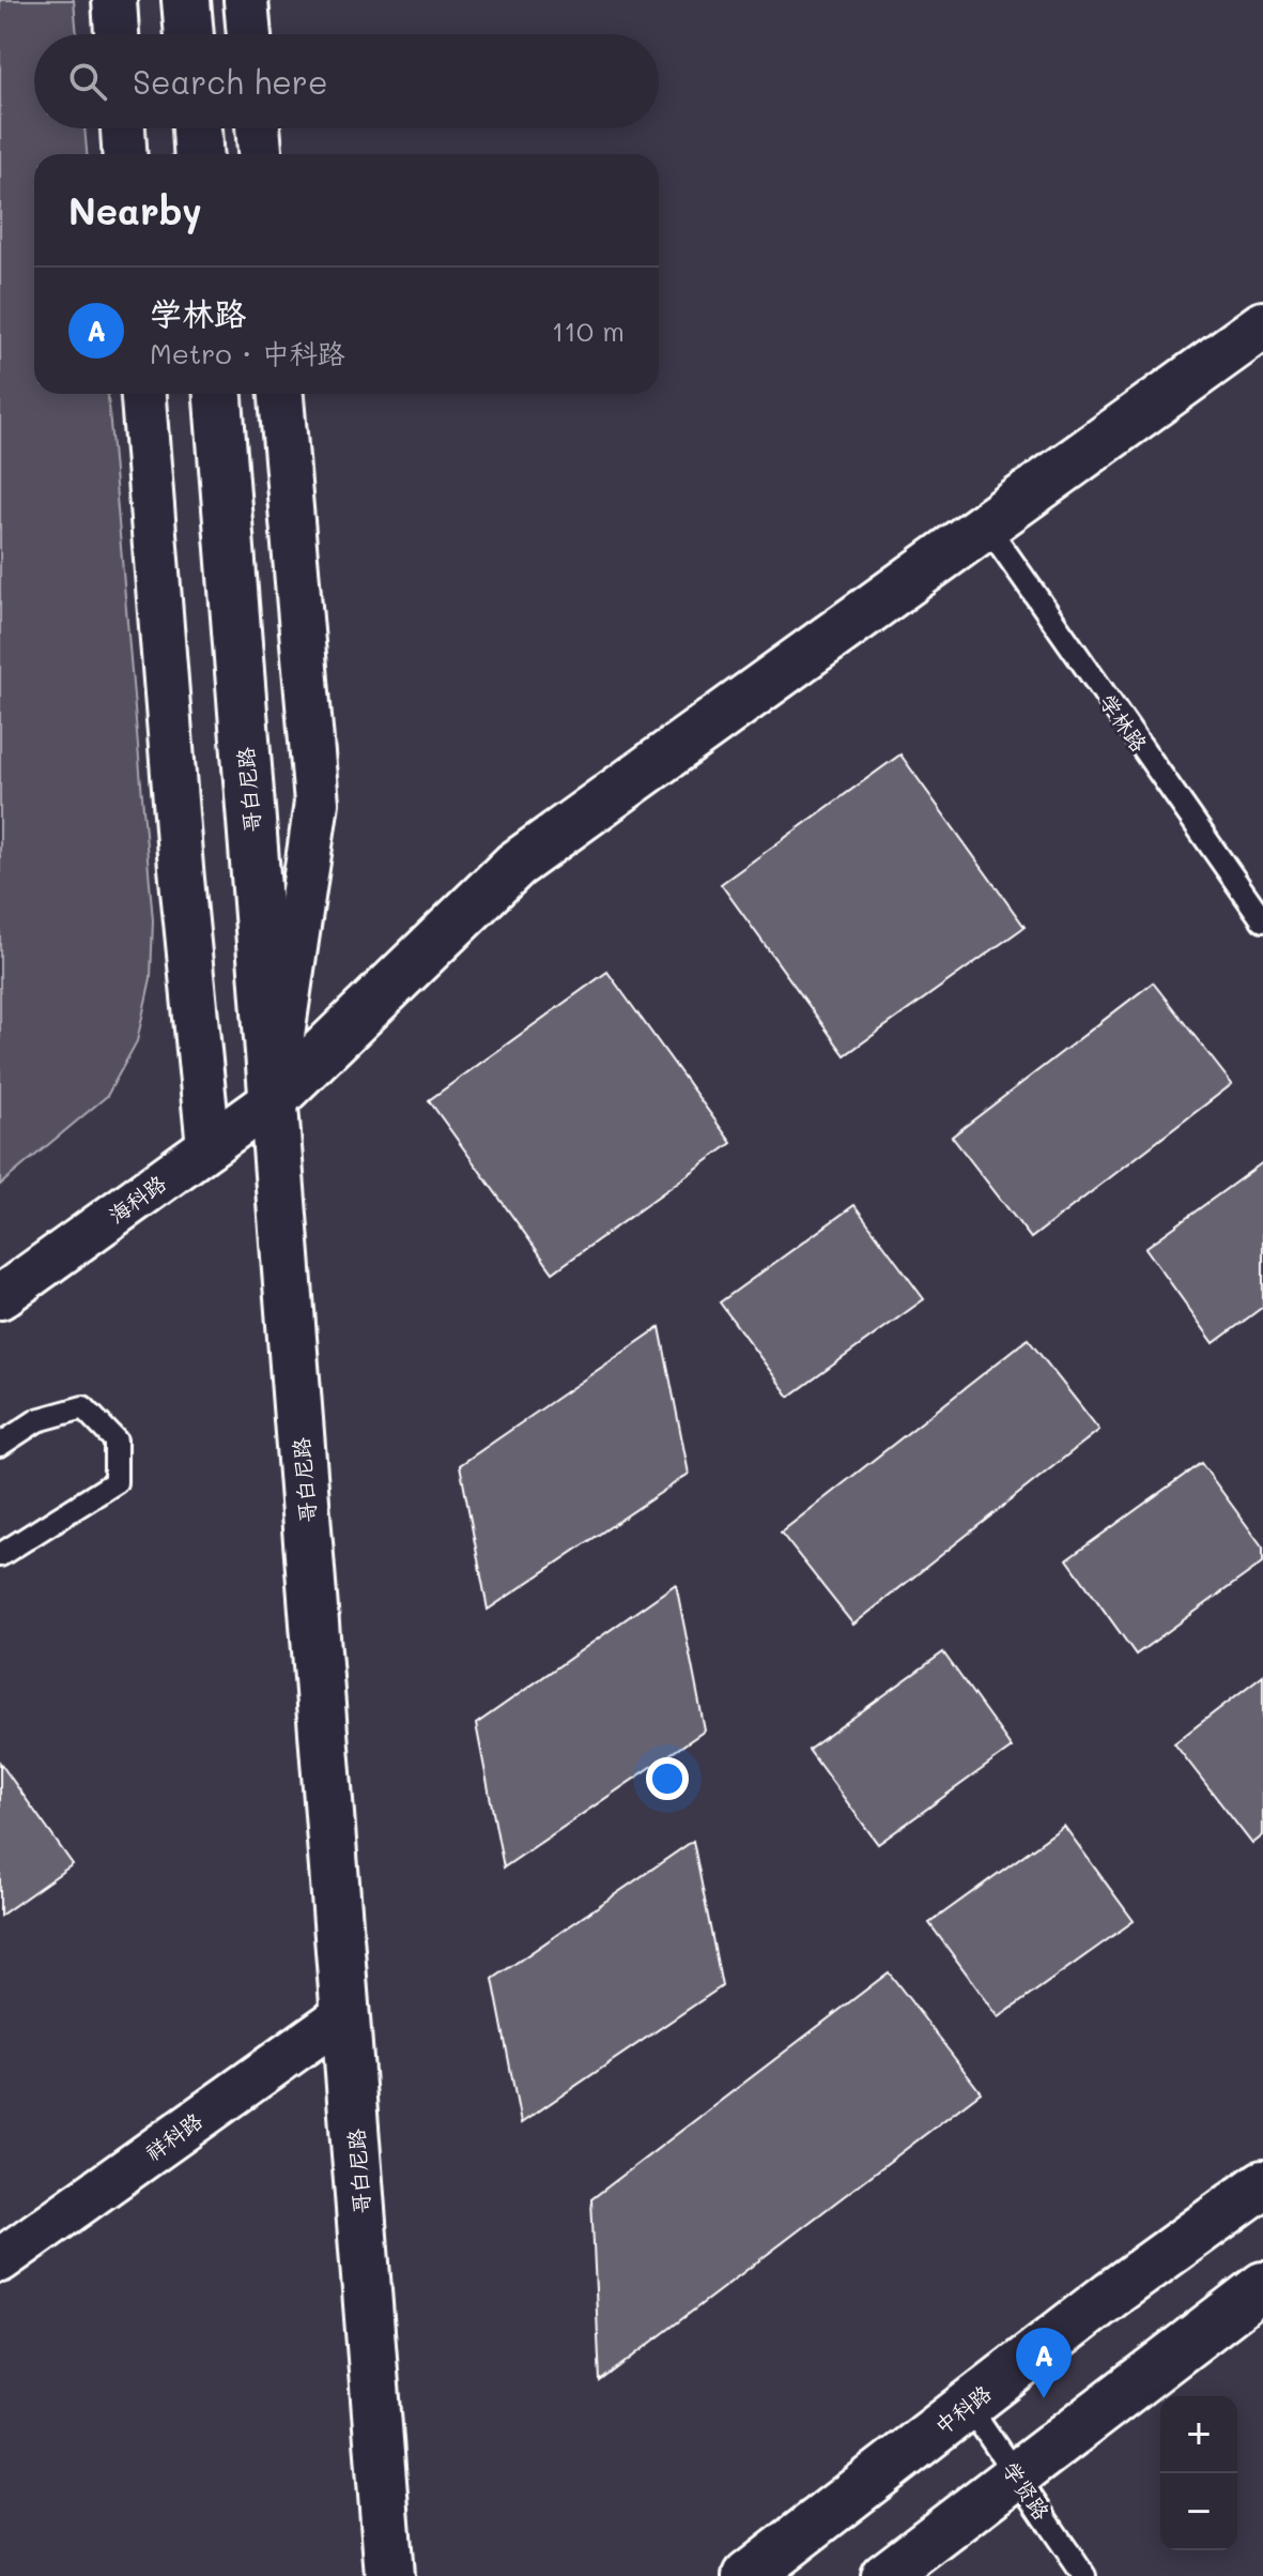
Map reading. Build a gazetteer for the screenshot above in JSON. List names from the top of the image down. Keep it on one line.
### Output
{"streets":{"street":["哥白尼路","海科路","祥科路","中科路"],"lane":["学林路","学贤路"]},"crossings":[["哥白尼路","海科路"],["哥白尼路","祥科路"],["中科路","学贤路"]],"page":{"search":"Search here","heading":"Nearby","list":[{"mark":"A","name":"学林路","note":"Metro · 中科路","value":"110 m"}],"pins":"A","map_buttons":["+","−"]}}
